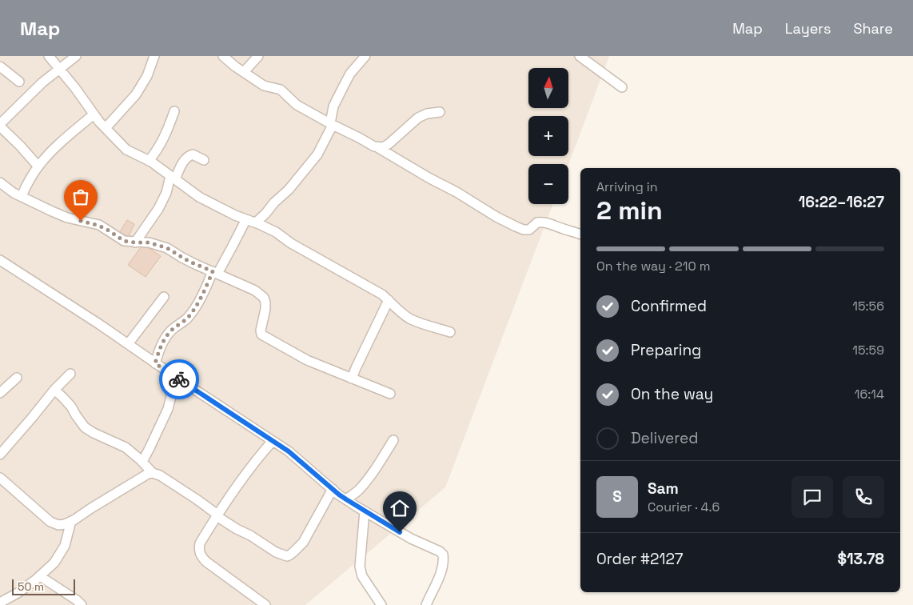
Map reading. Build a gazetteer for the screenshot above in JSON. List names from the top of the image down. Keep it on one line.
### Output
{"scale_bar":"50 m","north":"top","page":{"header":"Map","nav":["Map","Layers","Share"],"map_buttons":["+","−"],"heading":["2 min","Arriving in","16:22–16:27"],"panel":["Sam","Courier · 4.6","Order #2127","$13.78"],"bar":"On the way · 210 m","list":[["Confirmed","15:56"],["Preparing","15:59"],["On the way","16:14"],"Delivered"],"round":"S","scale":"50 m"}}
